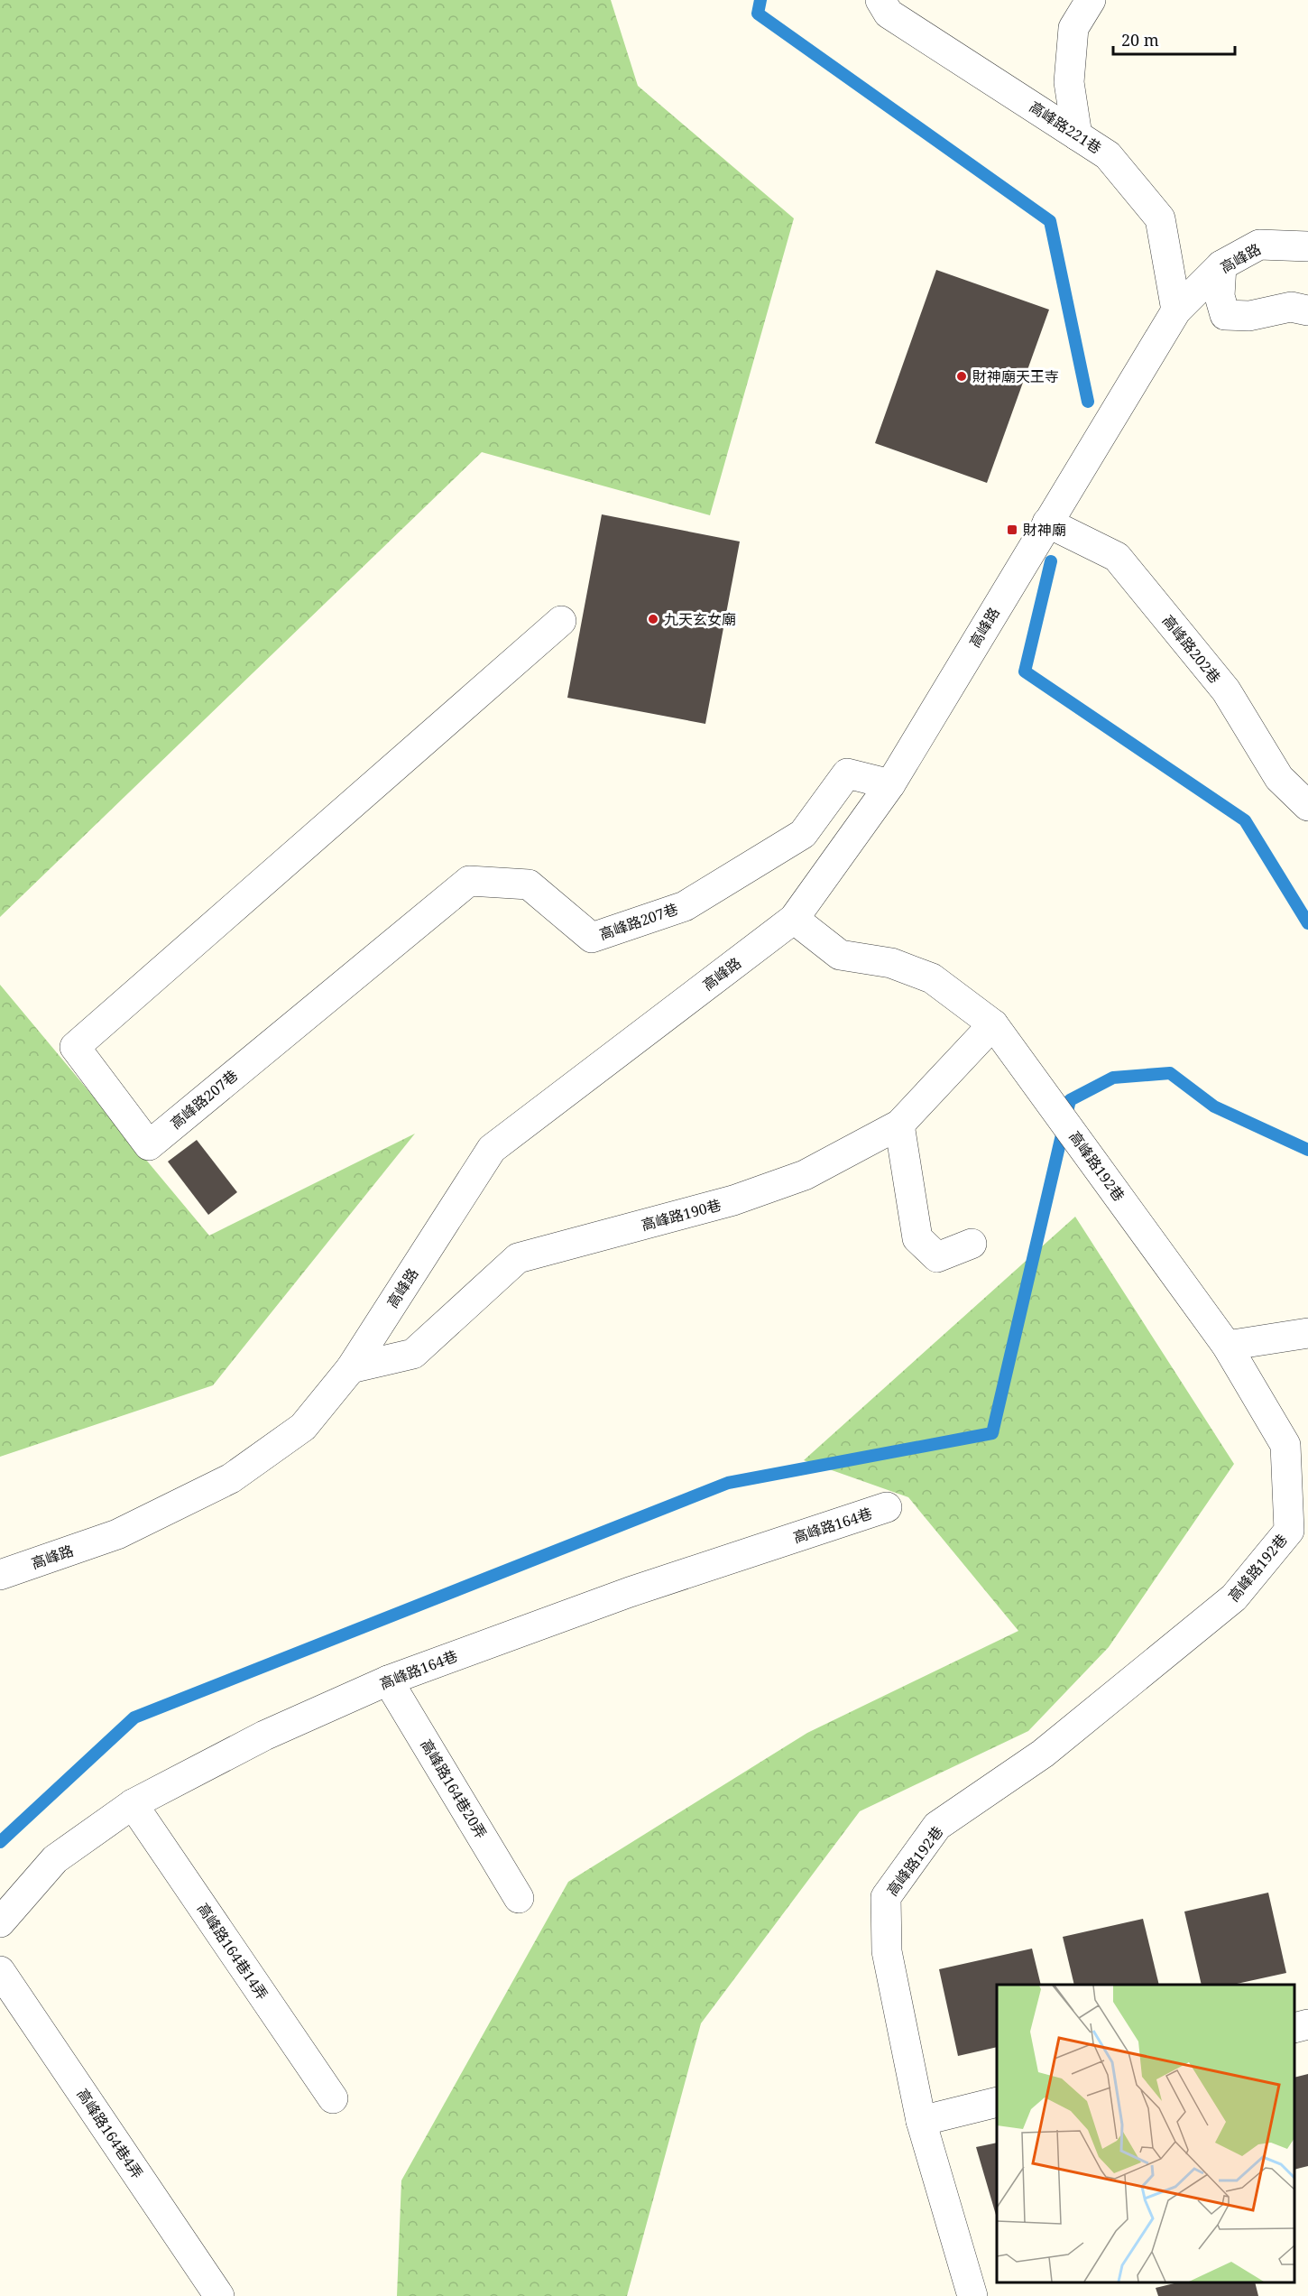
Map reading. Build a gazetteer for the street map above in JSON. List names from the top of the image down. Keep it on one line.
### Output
{"streets":{"street":["高峰路221巷","高峰路","高峰路202巷","高峰路207巷","高峰路192巷","高峰路190巷","高峰路164巷","高峰路164巷20弄","高峰路164巷14弄","高峰路164巷4弄"]},"crossings":[["高峰路221巷","高峰路"],["高峰路","高峰路202巷"],["高峰路","高峰路207巷"],["高峰路","高峰路192巷"],["高峰路","高峰路190巷"],["高峰路192巷","高峰路190巷"],["高峰路164巷","高峰路164巷20弄"],["高峰路164巷","高峰路164巷14弄"]],"places":{"other":["財神廟天王寺","九天玄女廟"],"transit":["財神廟"]},"scale_bar":"20 m"}
